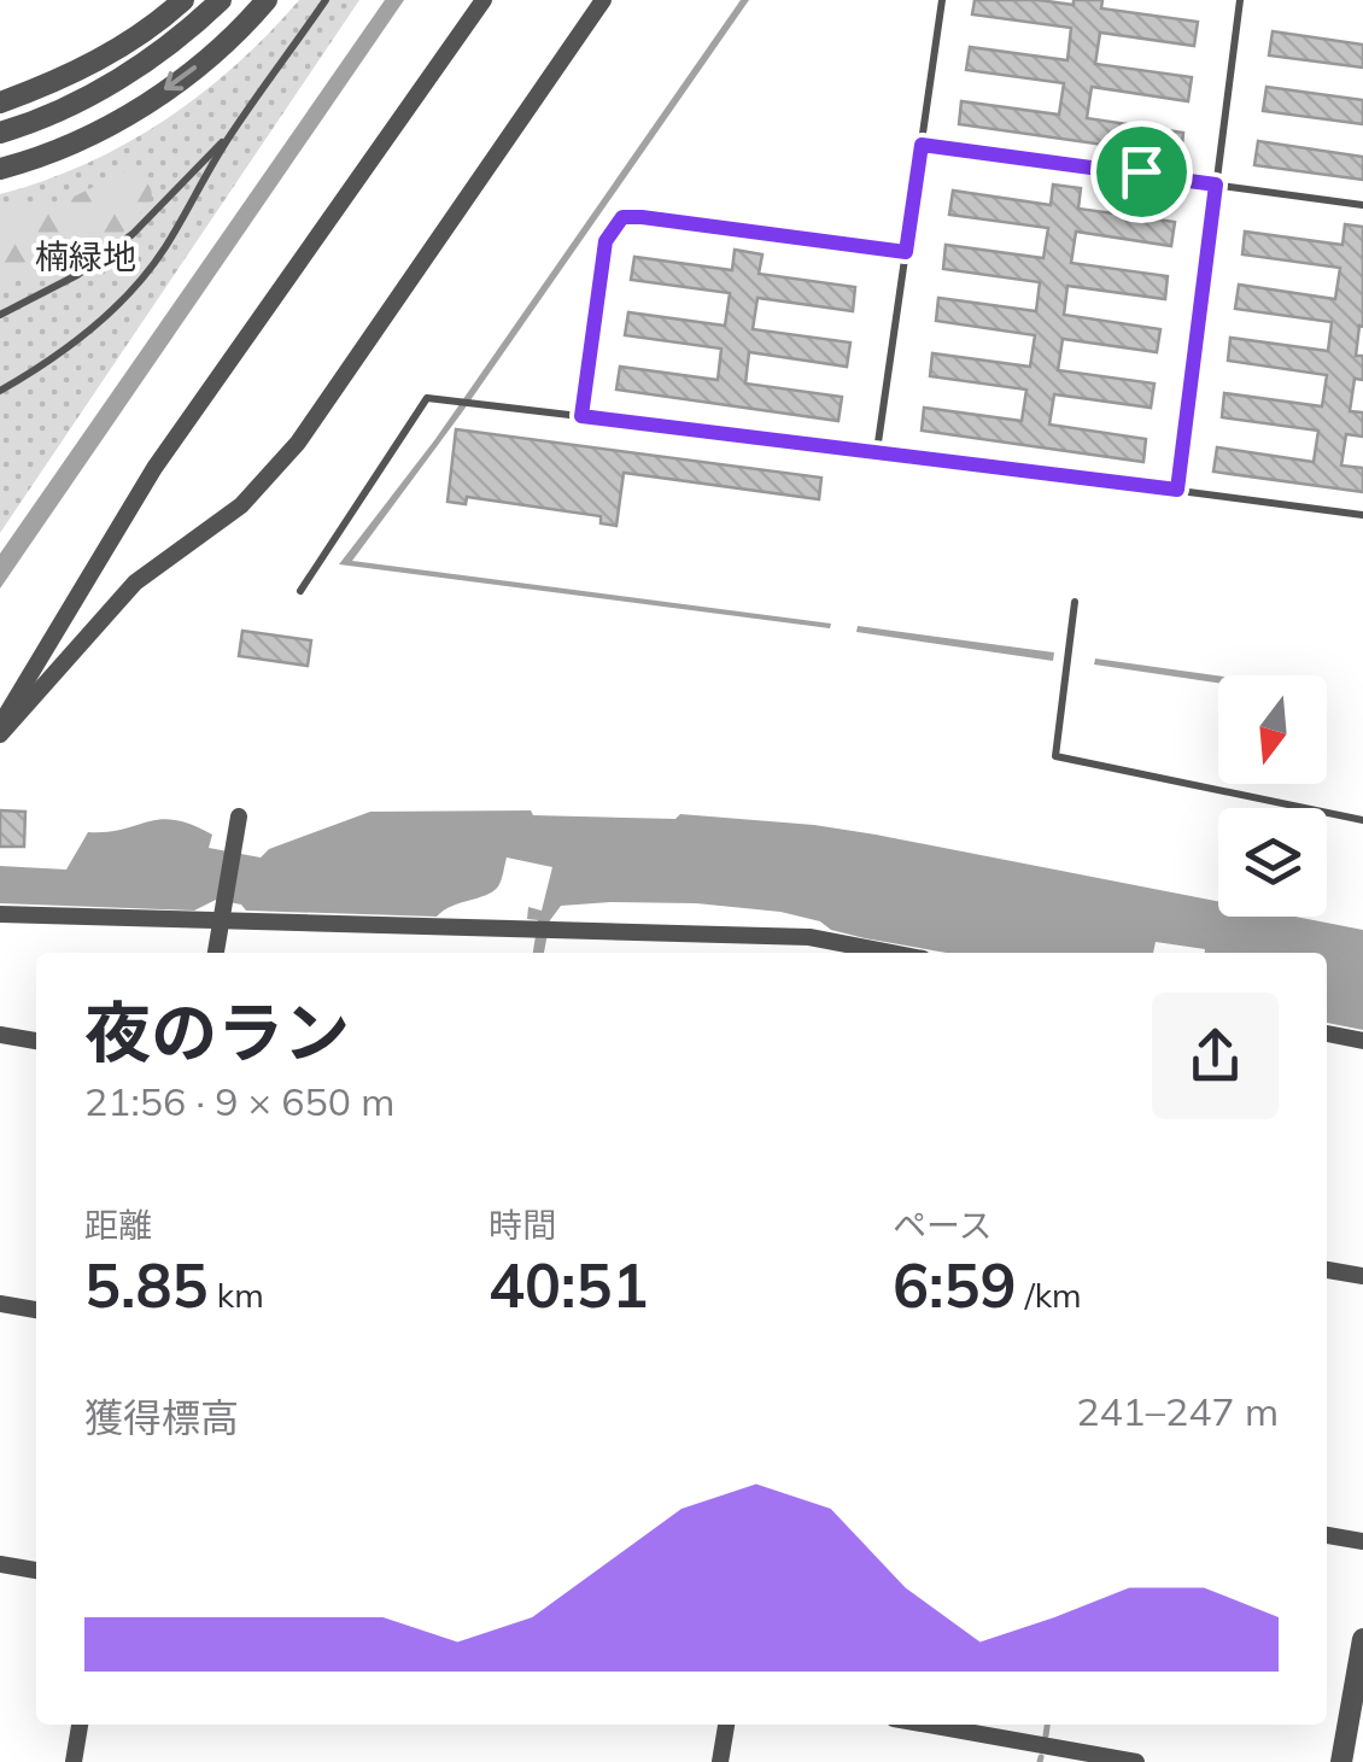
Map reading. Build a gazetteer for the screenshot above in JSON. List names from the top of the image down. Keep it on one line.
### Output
{"parks":["楠緑地"],"north":"bottom","page":{"heading":["夜のラン","21:56 · 9 × 650 m"],"stats":[["距離","5.85 km"],["時間","40:51"],["ペース","6:59 /km"]],"chart":["獲得標高","241–247 m"]}}
